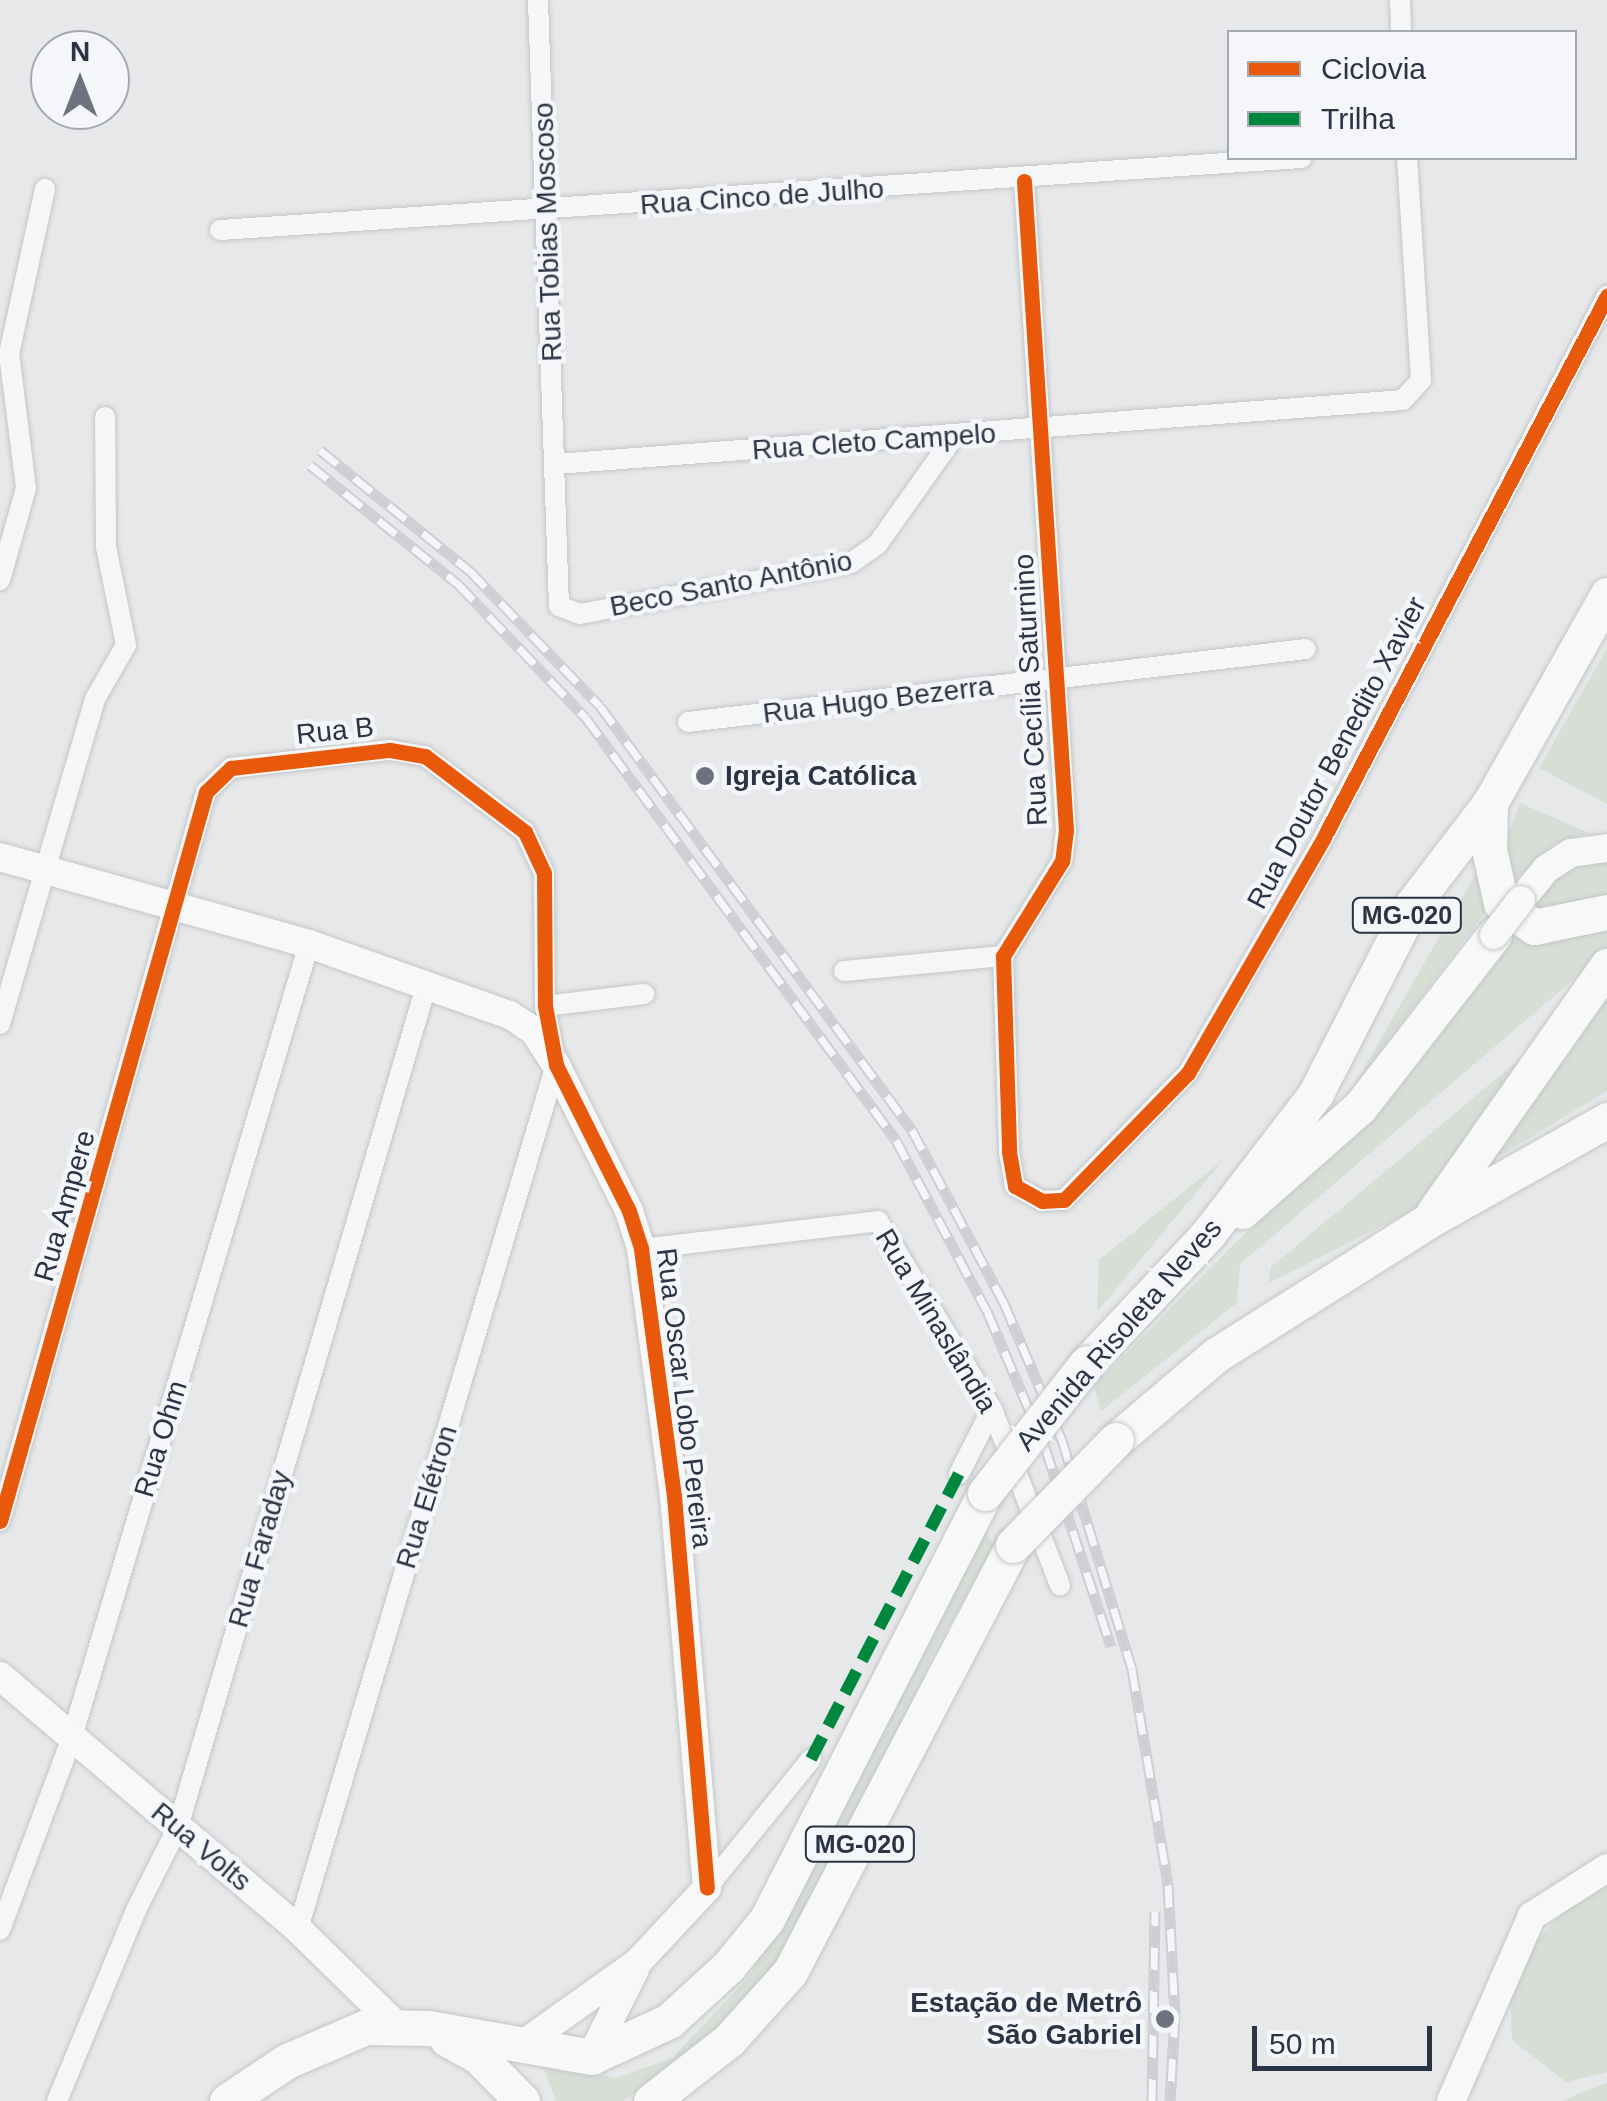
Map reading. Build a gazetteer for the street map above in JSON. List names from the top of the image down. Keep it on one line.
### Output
{"streets":{"highway":["MG-020","Avenida Risoleta Neves"],"street":["Rua Cinco de Julho","Rua Tobias Moscoso","Rua Cleto Campelo","Beco Santo Antônio","Rua Cecília Saturnino","Rua Hugo Bezerra","Rua B","Rua Doutor Benedito Xavier","Rua Ampere","Rua Minaslândia","Rua Oscar Lobo Pereira","Rua Ohm","Rua Elétron","Rua Faraday","Rua Volts"]},"crossings":[["Rua Cinco de Julho","Rua Tobias Moscoso"],["Rua Cinco de Julho","Rua Cecília Saturnino"],["Rua Tobias Moscoso","Rua Cleto Campelo"],["Rua Tobias Moscoso","Beco Santo Antônio"],["Rua Cleto Campelo","Beco Santo Antônio"],["Rua Cleto Campelo","Rua Cecília Saturnino"],["Rua Cecília Saturnino","Rua Hugo Bezerra"],["Rua Cecília Saturnino","Rua Doutor Benedito Xavier"],["Rua B","Rua Ampere"],["Rua B","Rua Oscar Lobo Pereira"],["Rua Minaslândia","Rua Oscar Lobo Pereira"],["Rua Oscar Lobo Pereira","Rua Elétron"],["Rua Ohm","Rua Volts"],["Rua Elétron","Rua Volts"],["Rua Faraday","Rua Volts"]],"places":["Igreja Católica","Estação de Metrô São Gabriel"],"legend":["Ciclovia","Trilha"],"scale_bar":"50 m","north":"top"}
